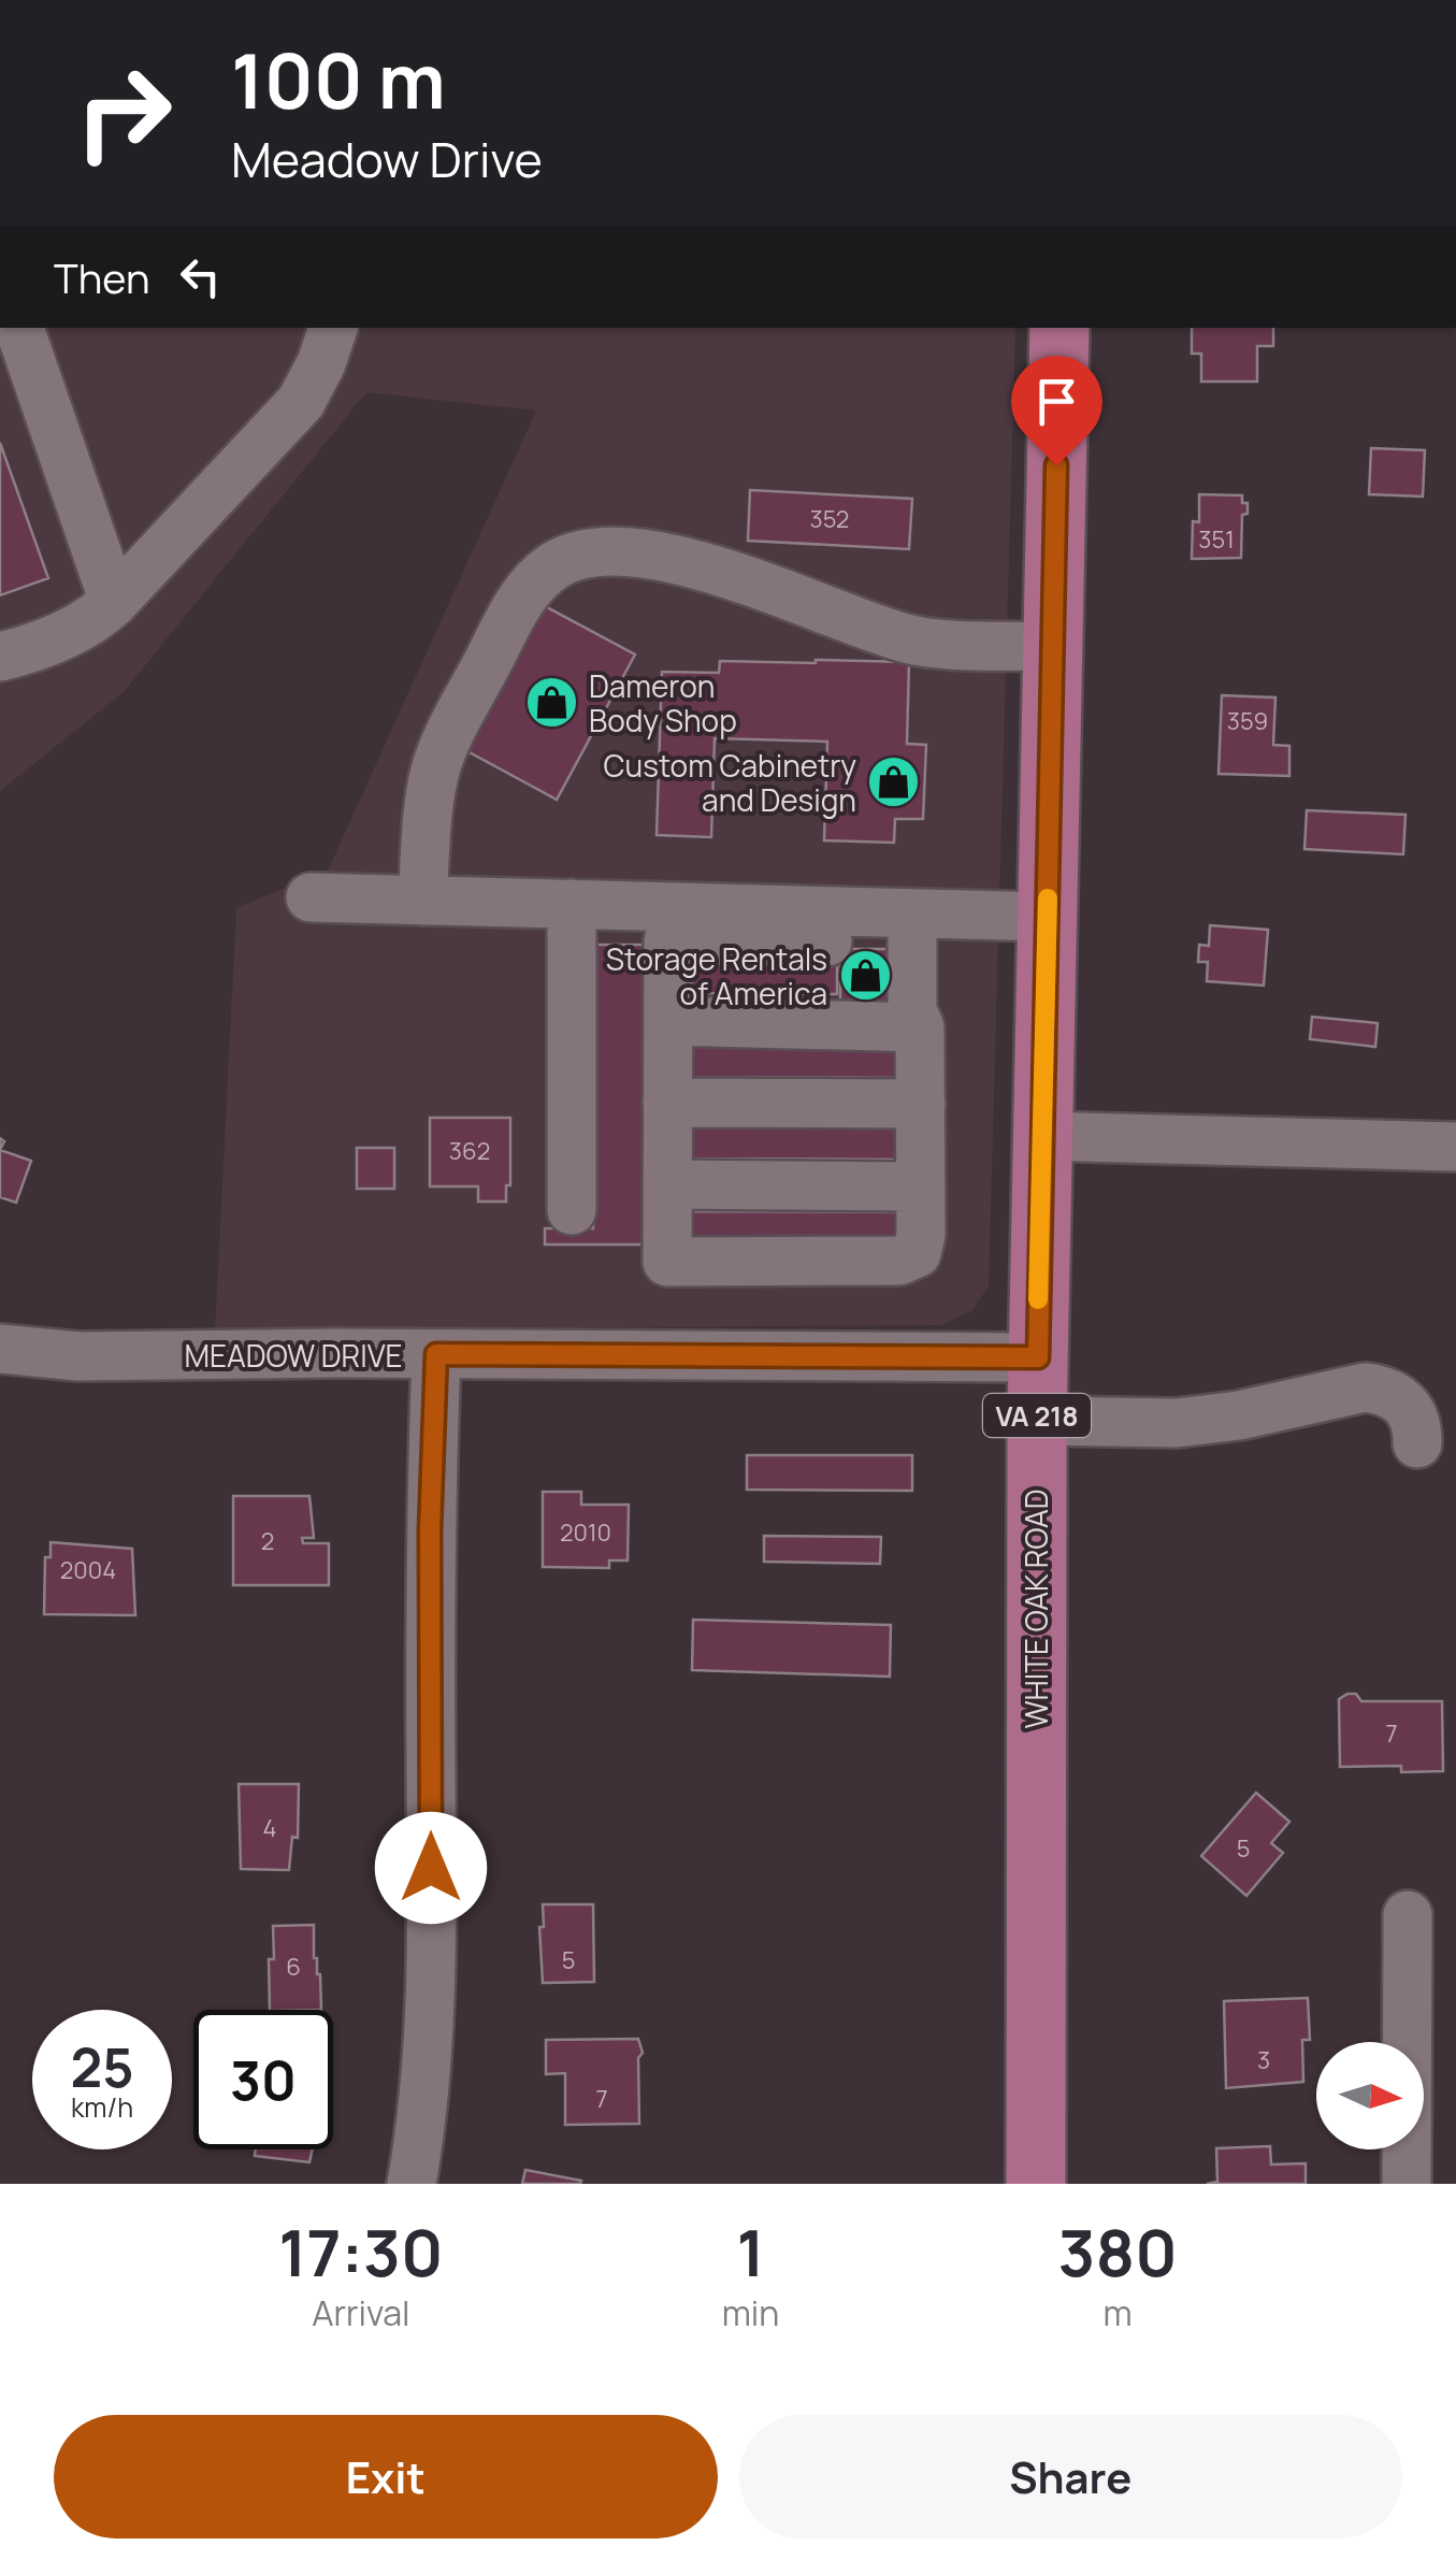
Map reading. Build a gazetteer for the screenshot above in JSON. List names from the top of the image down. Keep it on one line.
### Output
{"streets":{"main road":["VA 218","WHITE OAK ROAD"],"street":["MEADOW DRIVE"]},"crossings":[["MEADOW DRIVE","WHITE OAK ROAD"]],"places":{"shop":["Dameron Body Shop","Custom Cabinetry and Design","Storage Rentals of America"]},"house_numbers":["352","351","359","362","2010","2","2004","7","4","5","5","6","3","7"],"north":"right","page":{"turn":["100 m","Meadow Drive"],"then":"Then","speed":"25 km/h","limit":"30","eta":["17:30","Arrival","1","min","380","m"],"buttons":["Exit","Share"]}}
